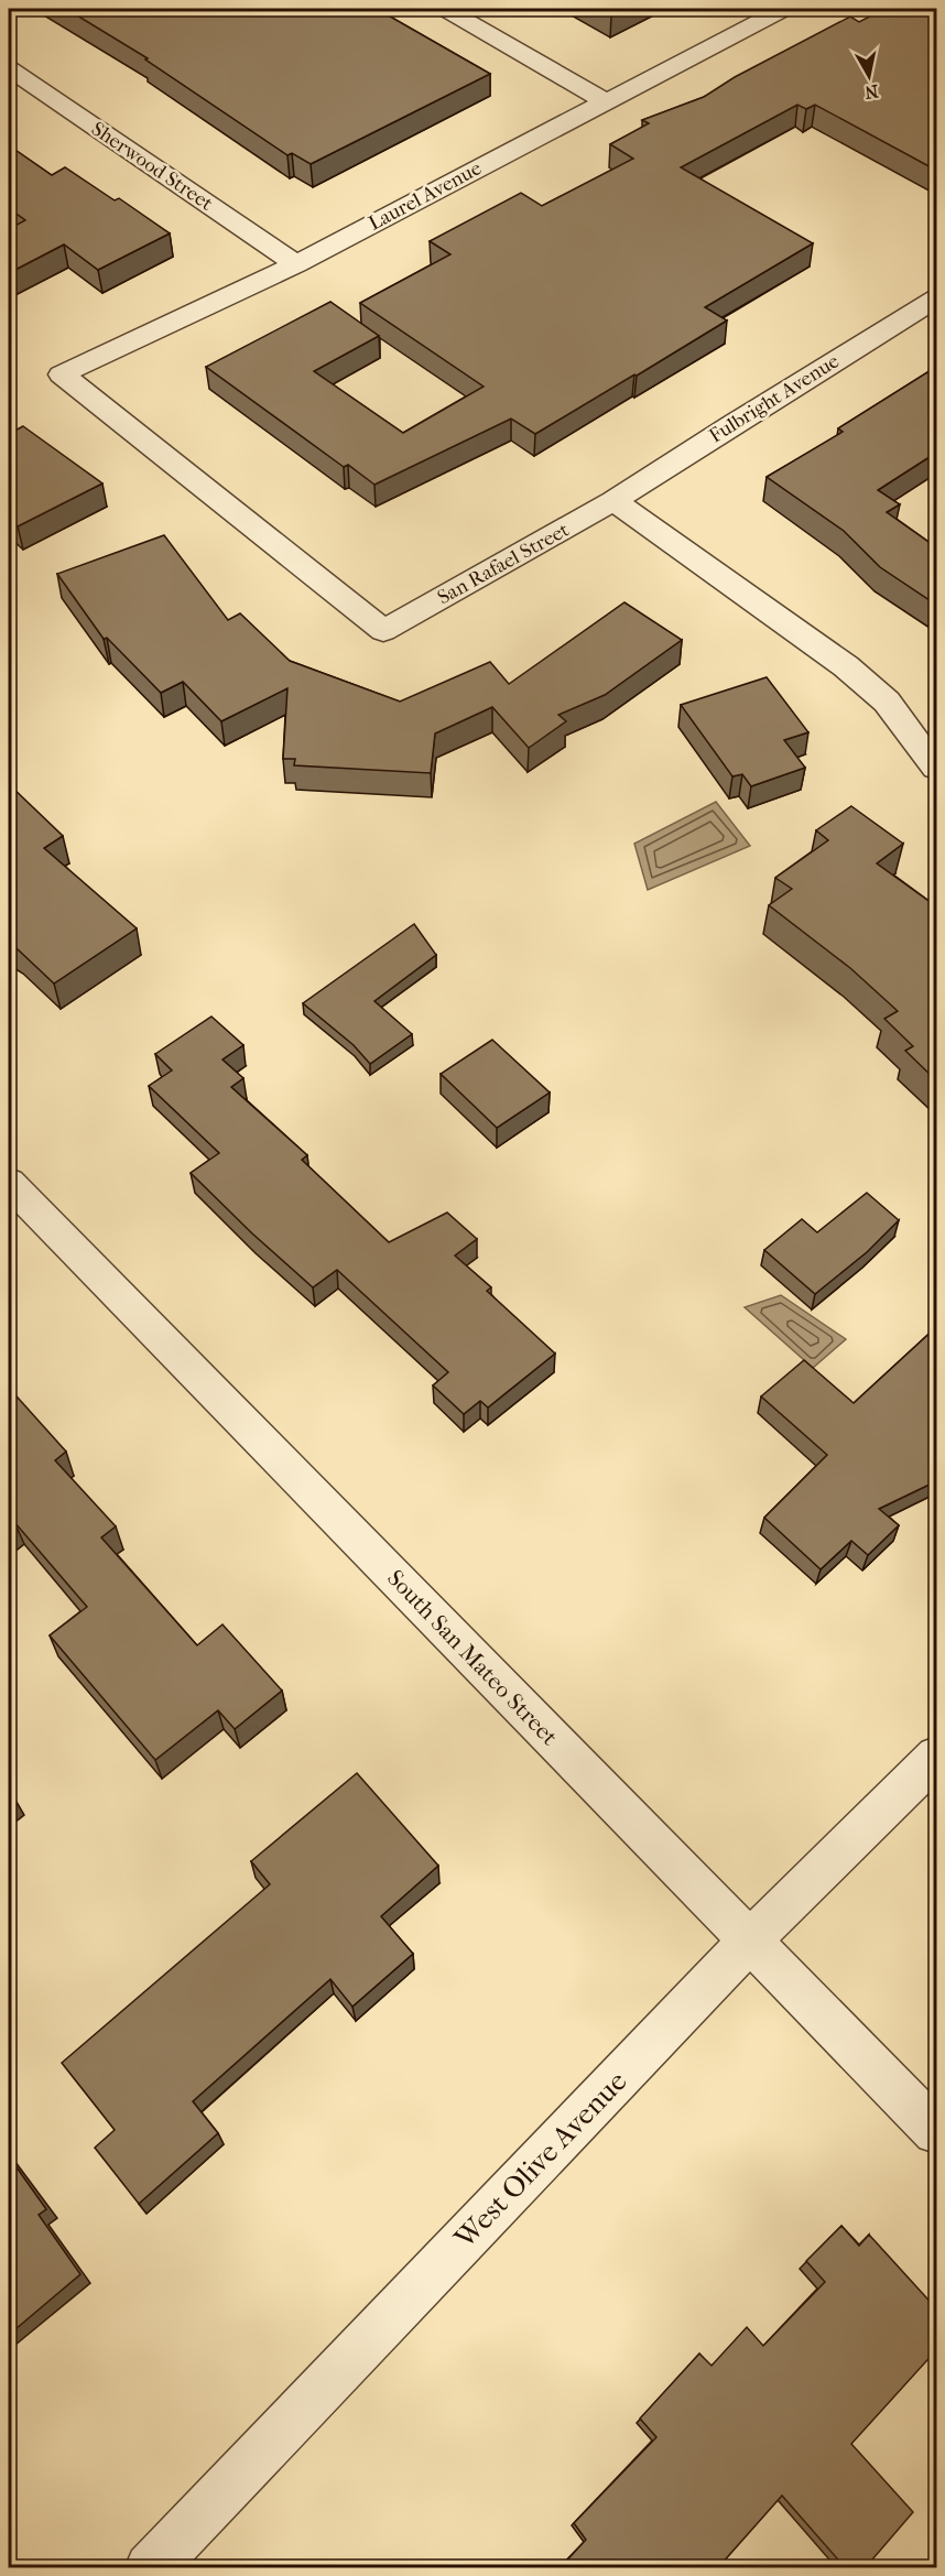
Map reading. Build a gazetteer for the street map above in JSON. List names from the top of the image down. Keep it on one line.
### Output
{"streets":{"street":["Sherwood Street","Laurel Avenue","Fulbright Avenue","San Rafael Street","South San Mateo Street","West Olive Avenue"]},"crossings":[["Sherwood Street","Laurel Avenue"],["Laurel Avenue","San Rafael Street"],["Fulbright Avenue","San Rafael Street"],["South San Mateo Street","West Olive Avenue"]],"north":"bottom"}
